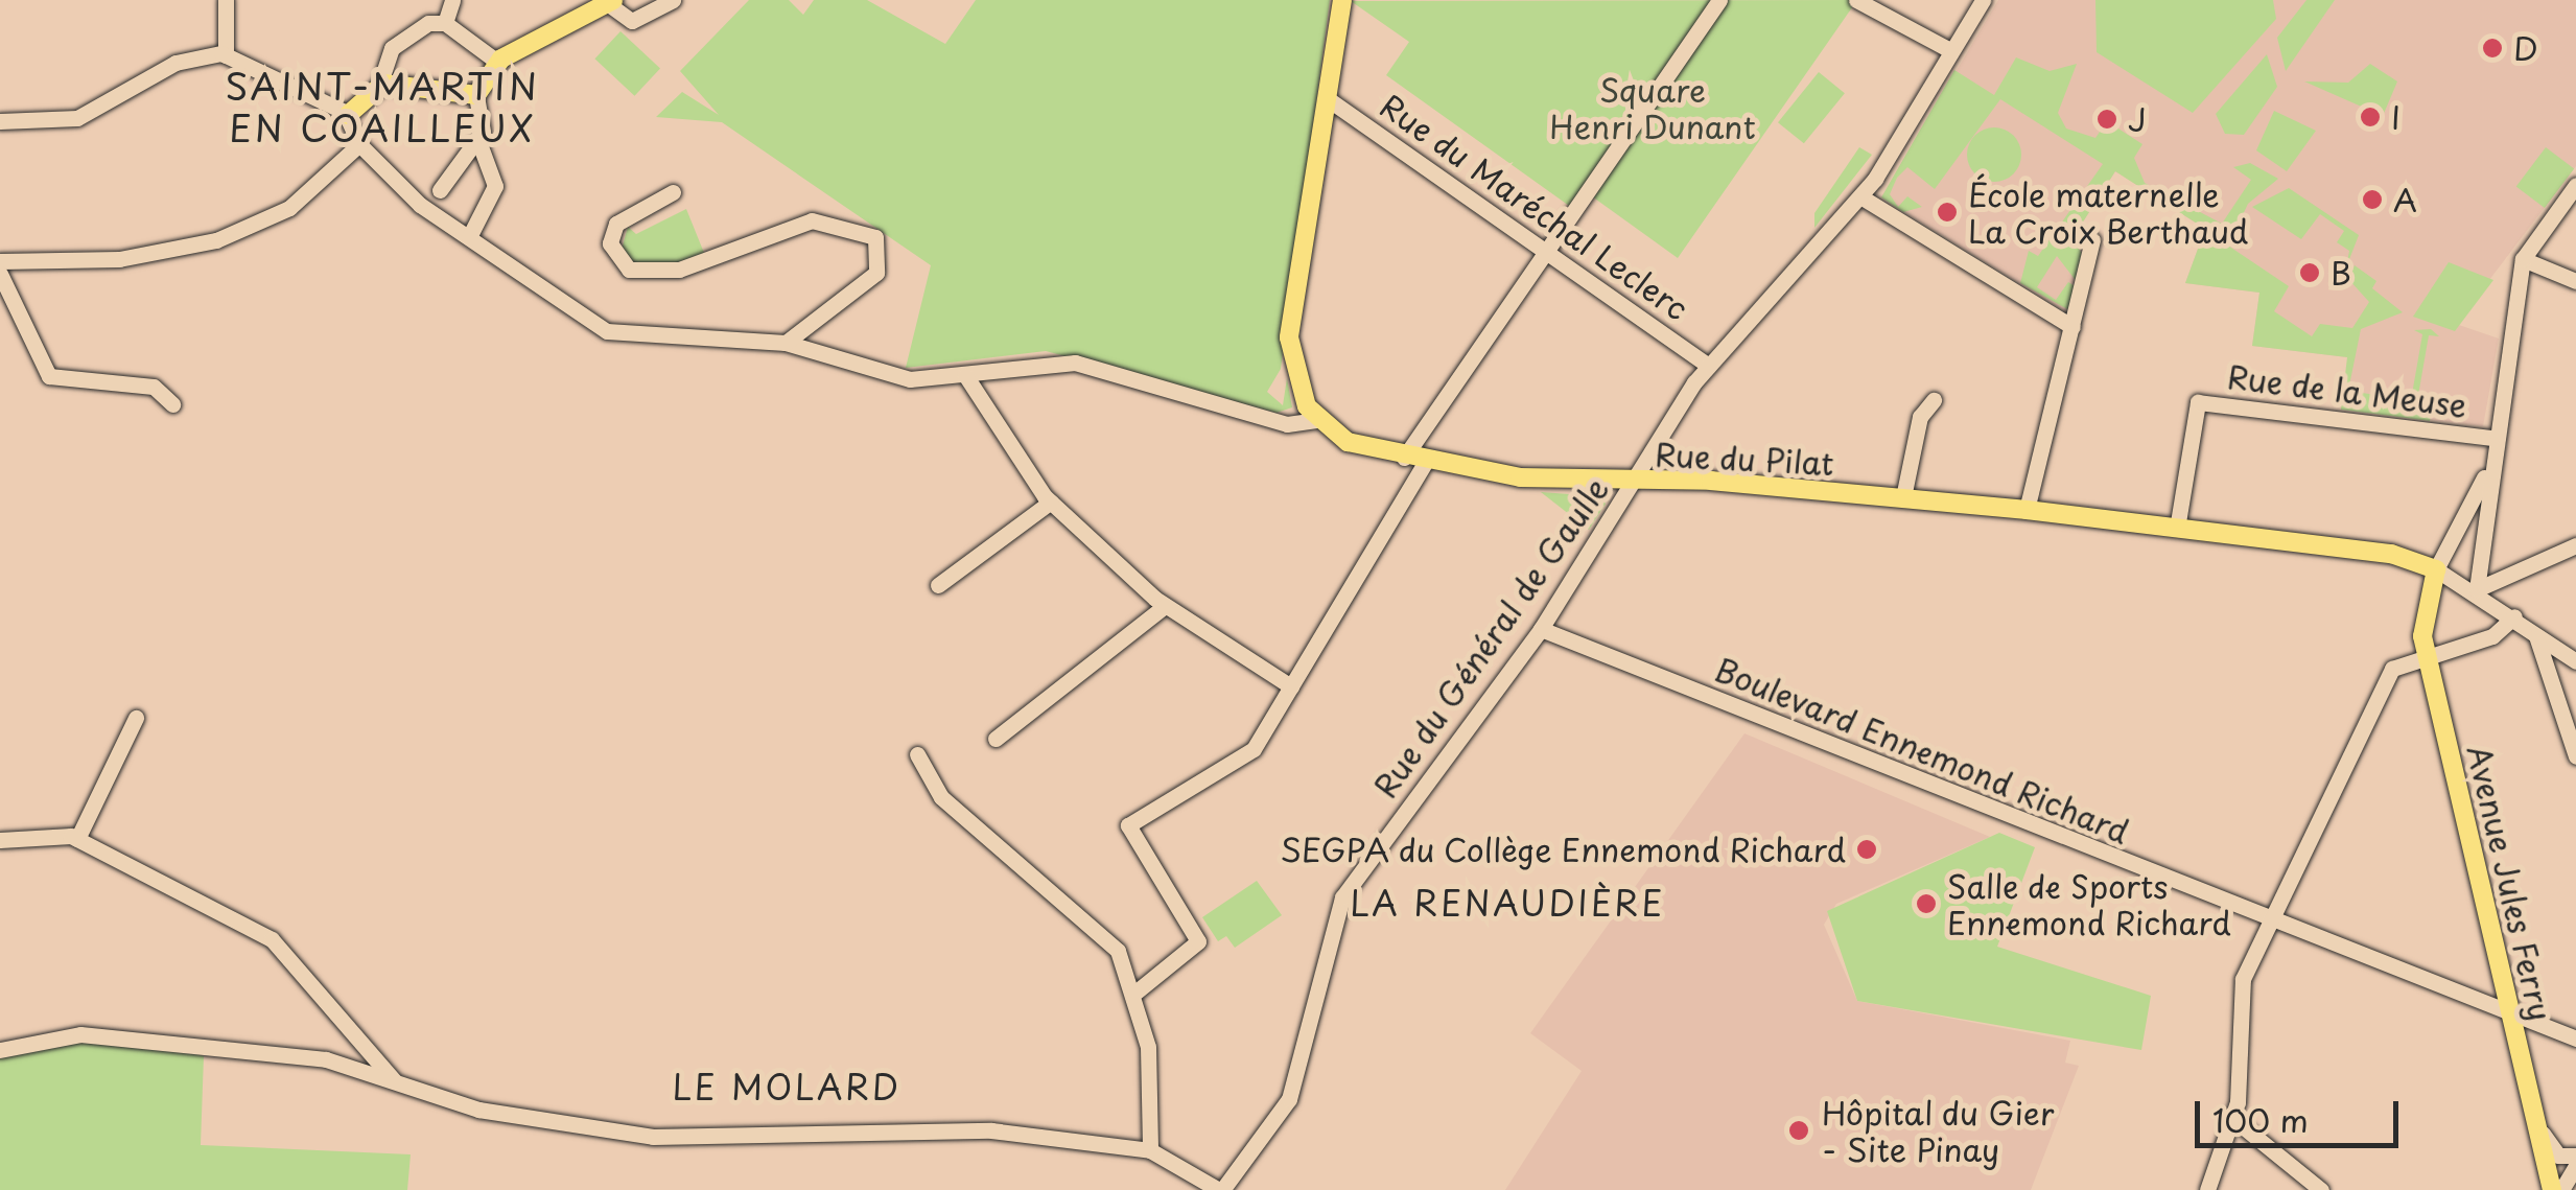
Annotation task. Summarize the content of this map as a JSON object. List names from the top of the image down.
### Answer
{
  "streets": {
    "main road": ["Rue du Pilat", "Avenue Jules Ferry"],
    "street": [
      "Rue du Maréchal Leclerc",
      "Rue de la Meuse",
      "Rue du Général de Gaulle",
      "Boulevard Ennemond Richard"
    ]
  },
  "crossings": [
    ["Rue du Maréchal Leclerc", "Rue du Général de Gaulle"],
    ["Rue de la Meuse", "Rue du Pilat"],
    ["Rue du Pilat", "Rue du Général de Gaulle"],
    ["Rue du Pilat", "Avenue Jules Ferry"],
    ["Rue du Général de Gaulle", "Boulevard Ennemond Richard"],
    ["Boulevard Ennemond Richard", "Avenue Jules Ferry"]
  ],
  "districts": ["SAINT-MARTIN EN COAILLEUX", "LA RENAUDIÈRE", "LE MOLARD"],
  "parks": ["Square Henri Dunant"],
  "places": [
    "D",
    "I",
    "J",
    "A",
    "École maternelle La Croix Berthaud",
    "B",
    "SEGPA du Collège Ennemond Richard",
    "Salle de Sports Ennemond Richard",
    "Hôpital du Gier - Site Pinay"
  ],
  "scale_bar": "100 m"
}
